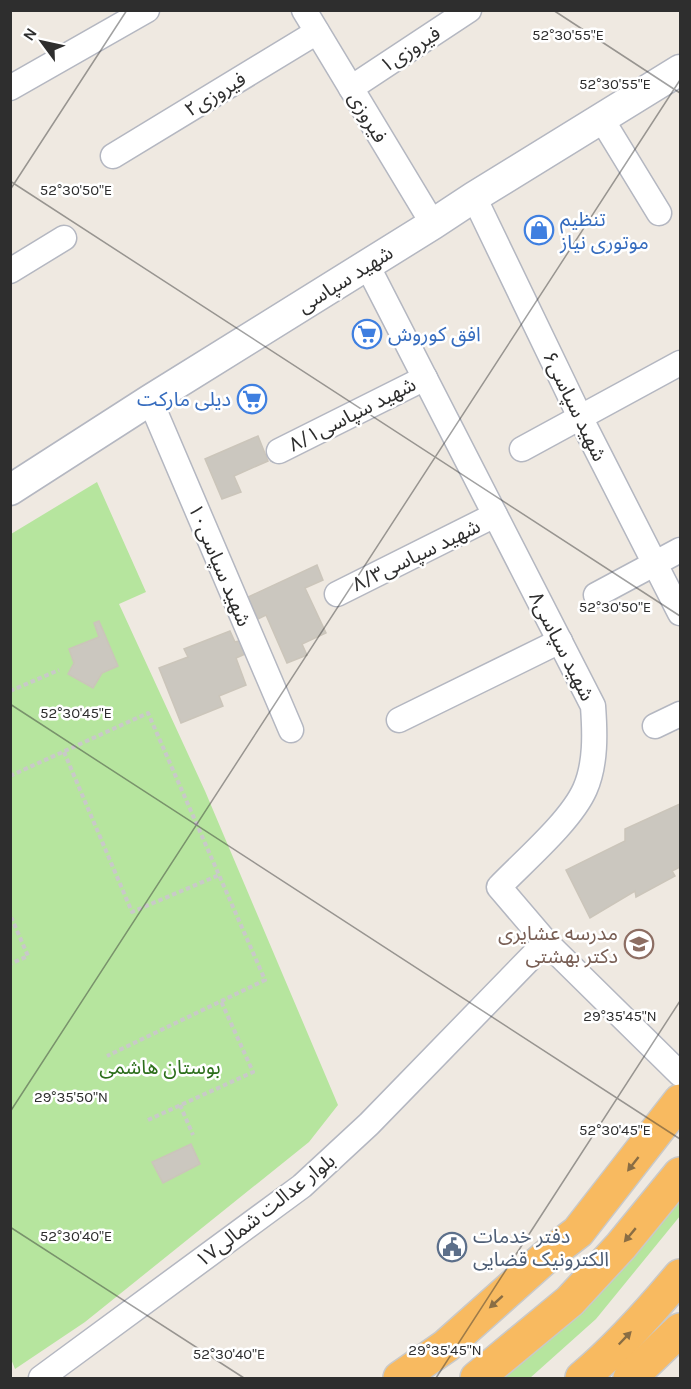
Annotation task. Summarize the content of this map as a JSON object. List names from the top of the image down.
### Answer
{
  "streets": {
    "street": [
      "فیروزی۱",
      "فیروزی۲",
      "فیروزی",
      "شهید سپاسی",
      "شهید سپاسی۶",
      "شهید سپاسی۸/۱",
      "شهید سپاسی۸/۳",
      "شهید سپاسی۱۰",
      "شهید سپاسی۸",
      "بلوار عدالت شمالی۱۷"
    ]
  },
  "crossings": [
    ["فیروزی۱", "فیروزی"],
    ["فیروزی۲", "فیروزی"],
    ["فیروزی", "شهید سپاسی"],
    ["شهید سپاسی", "شهید سپاسی۶"],
    ["شهید سپاسی", "شهید سپاسی۱۰"],
    ["شهید سپاسی", "شهید سپاسی۸"],
    ["شهید سپاسی۸/۱", "شهید سپاسی۸"],
    ["شهید سپاسی۸/۳", "شهید سپاسی۸"],
    ["شهید سپاسی۸", "بلوار عدالت شمالی۱۷"]
  ],
  "parks": ["بوستان هاشمی"],
  "places": {
    "shop": ["تنظیم موتوری نیاز"],
    "supermarket": ["افق کوروش", "دیلی مارکت"],
    "school or university": ["مدرسه عشایری دکتر بهشتی"],
    "public building": ["دفتر خدمات الکترونیک قضایی"]
  },
  "north": "top left",
  "coordinates": [
    "52°30'55\"E",
    "52°30'50\"E",
    "52°30'45\"E",
    "29°35'45\"N",
    "29°35'50\"N",
    "52°30'40\"E"
  ]
}
